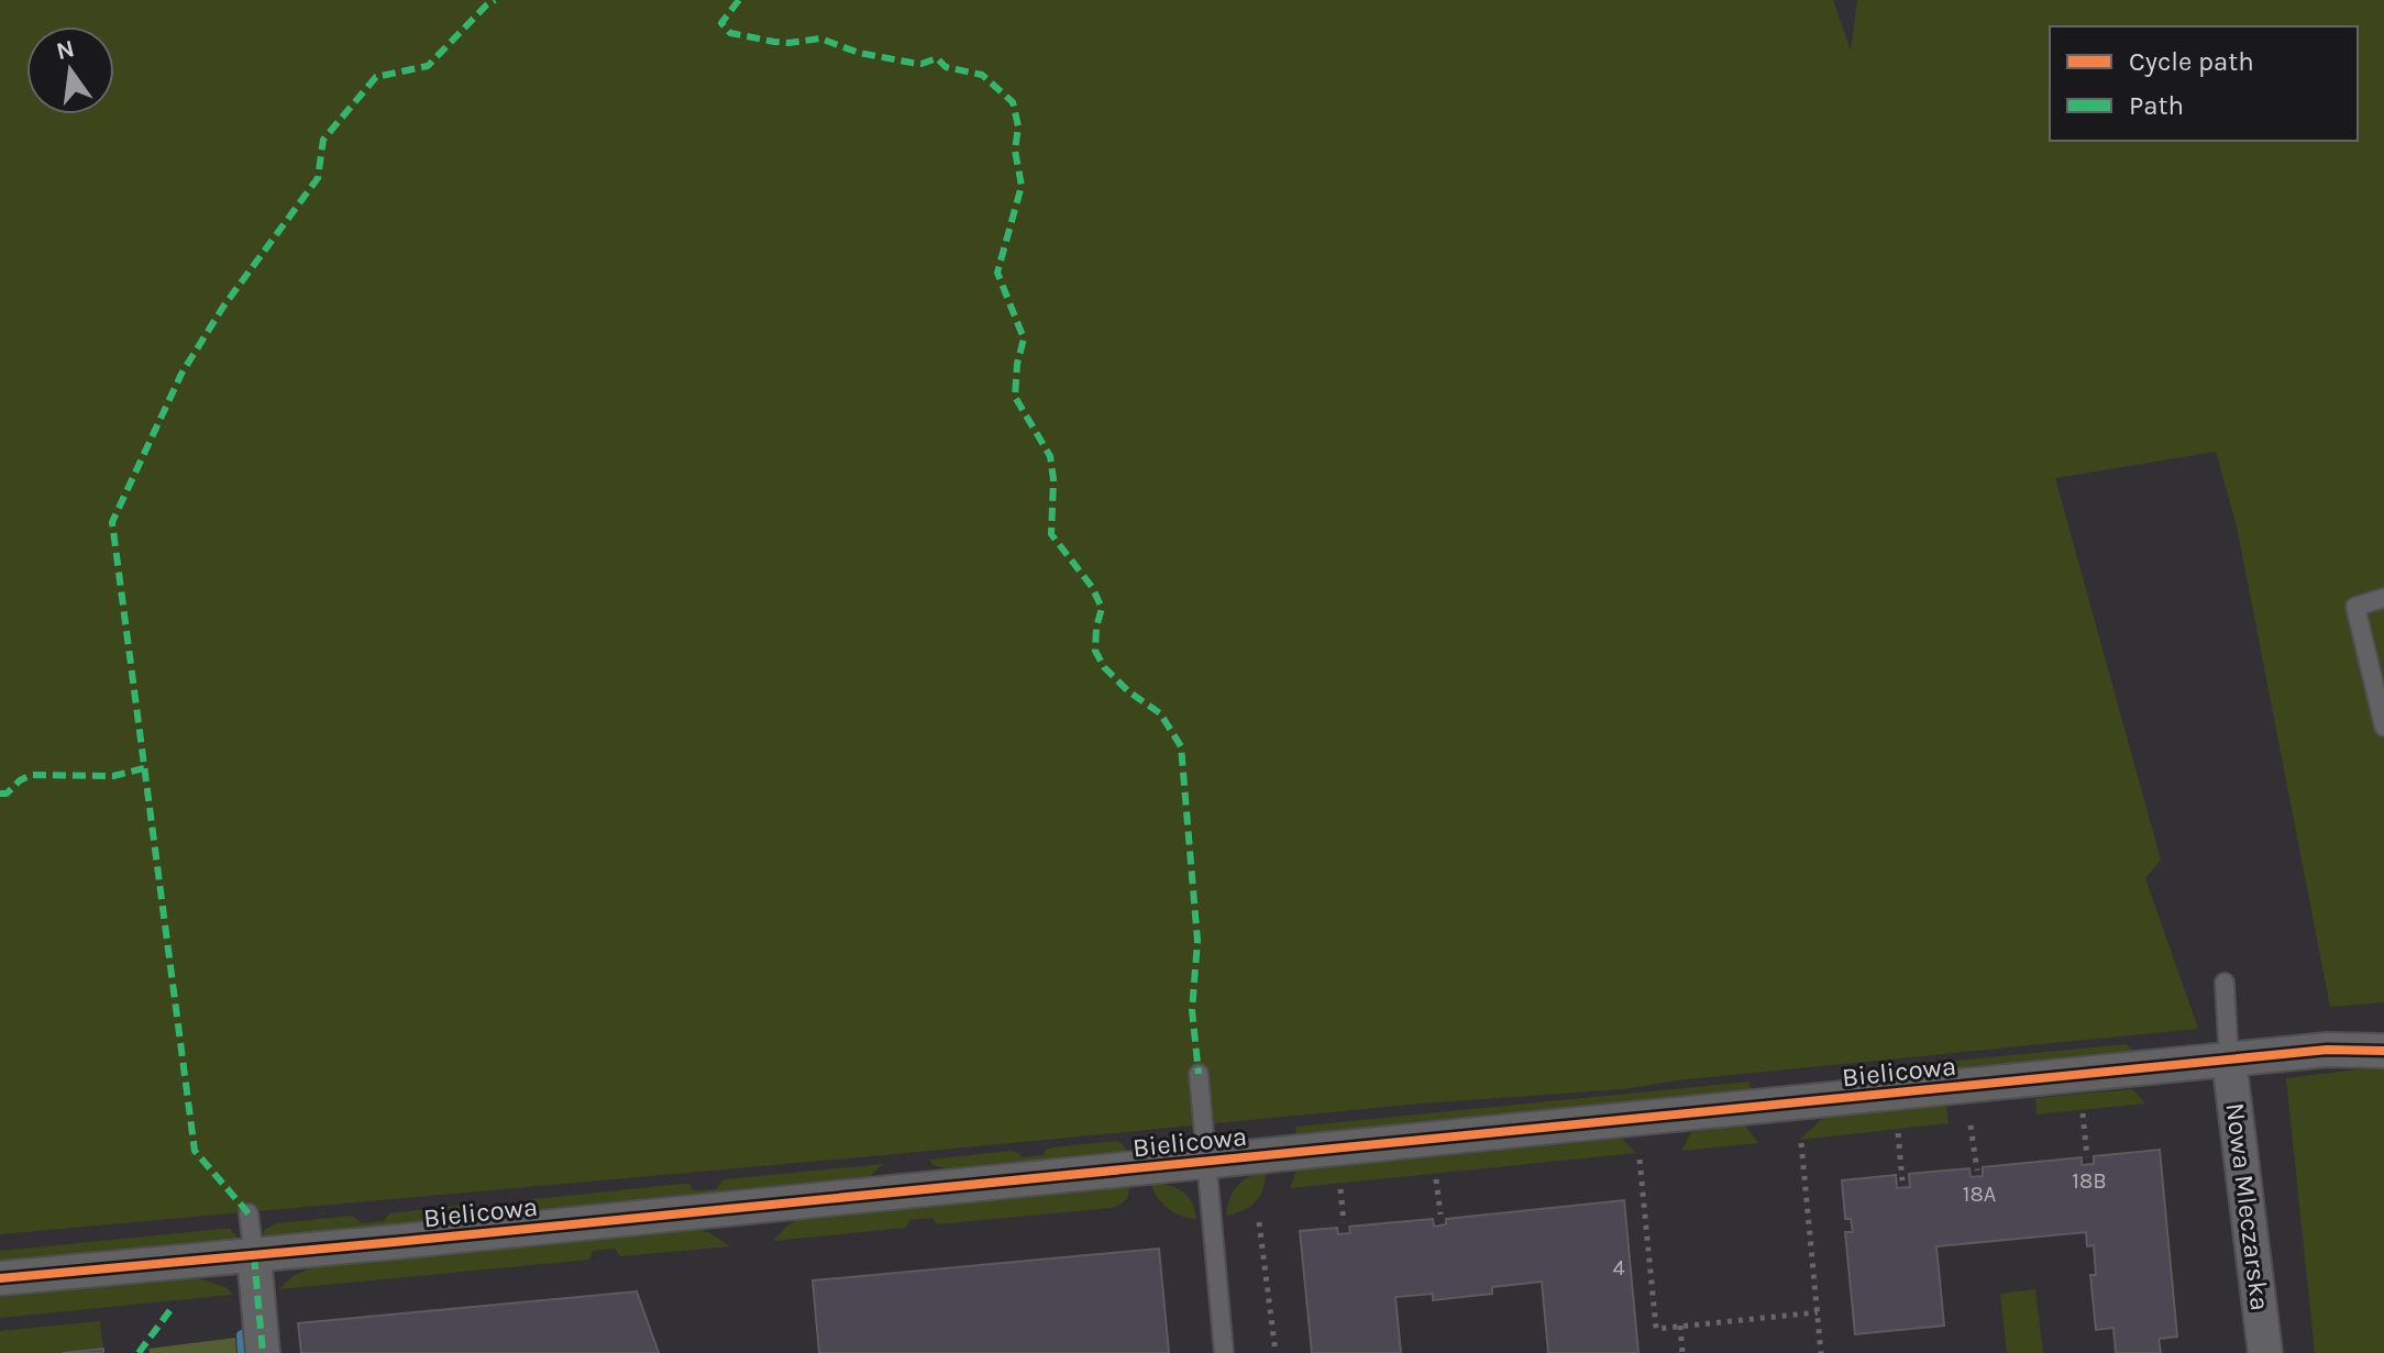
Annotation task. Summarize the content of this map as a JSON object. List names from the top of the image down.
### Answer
{
  "streets": {
    "street": ["Bielicowa", "Nowa Mleczarska"]
  },
  "crossings": [
    ["Bielicowa", "Nowa Mleczarska"]
  ],
  "house_numbers": ["18B", "18A", "4"],
  "legend": ["Cycle path", "Path"],
  "north": "top"
}
